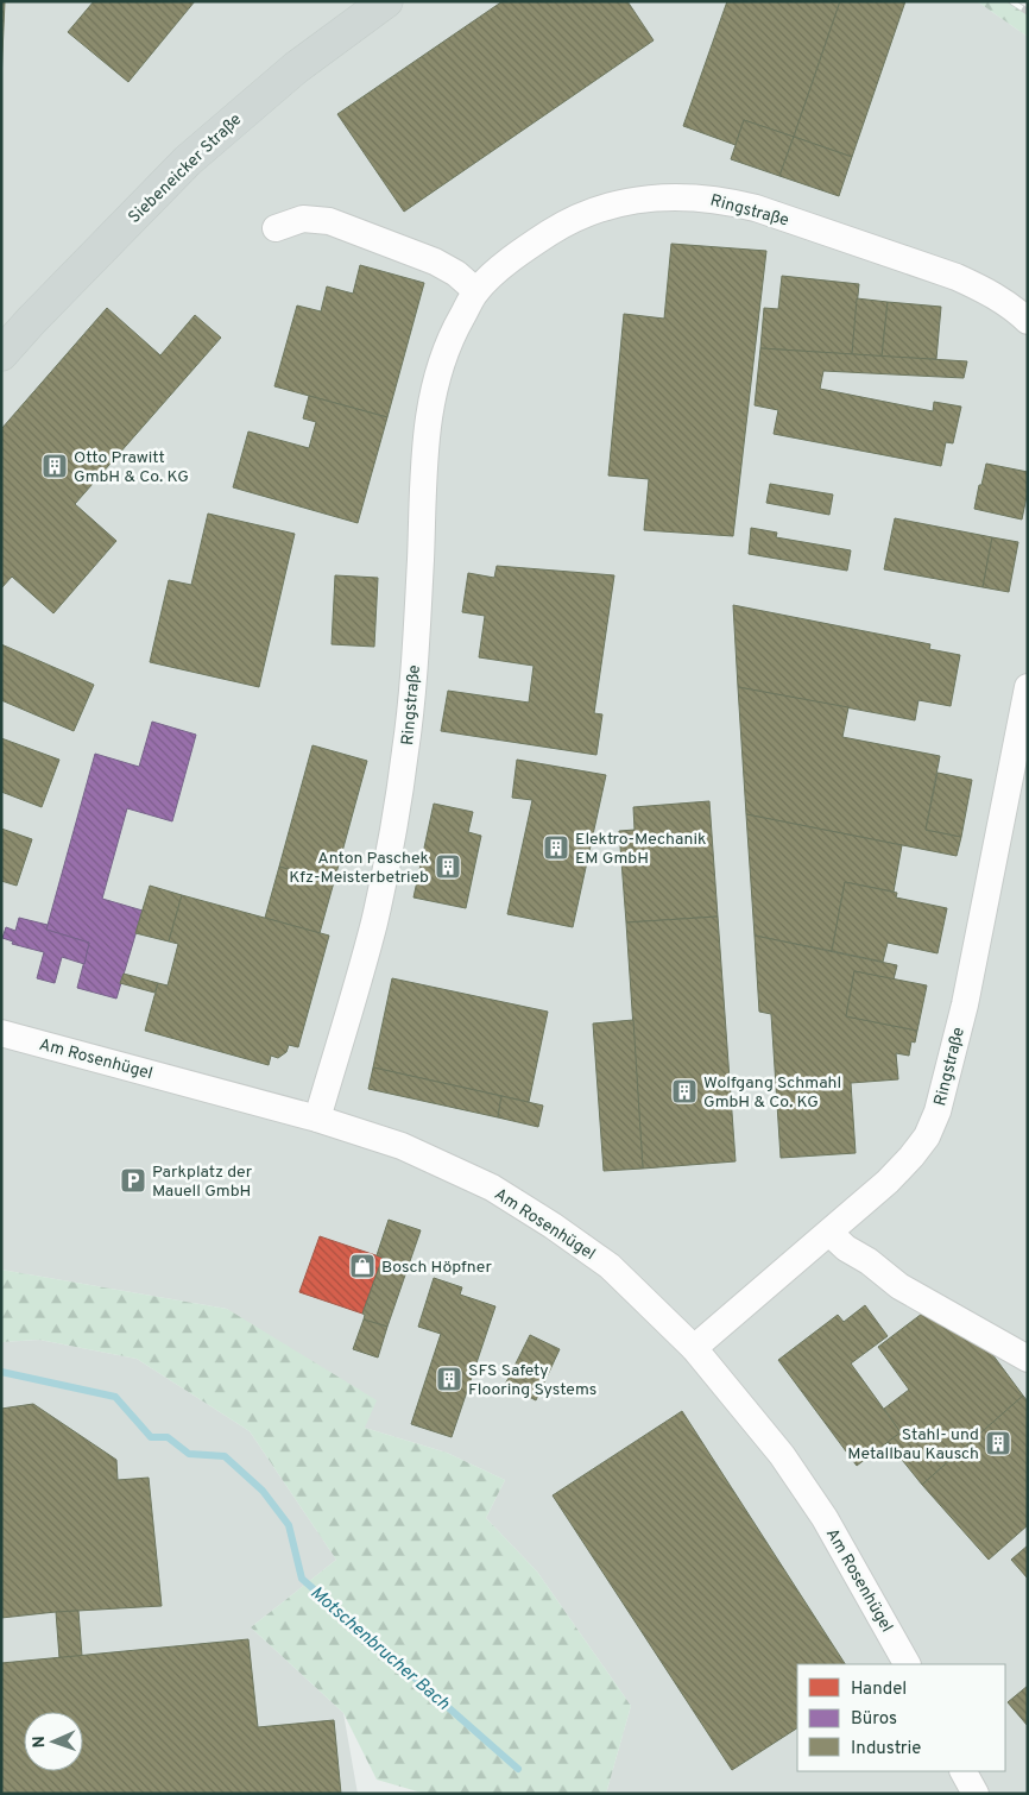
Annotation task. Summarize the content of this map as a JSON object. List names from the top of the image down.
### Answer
{
  "streets": {
    "main road": ["Siebeneicker Straße"],
    "street": ["Ringstraße", "Am Rosenhügel"]
  },
  "crossings": [
    ["Ringstraße", "Am Rosenhügel"]
  ],
  "water": ["Motschenbrucher Bach"],
  "places": {
    "building": [
      "Otto Prawitt GmbH & Co. KG",
      "Elektro-Mechanik EM GmbH",
      "Anton Paschek Kfz-Meisterbetrieb",
      "Wolfgang Schmahl GmbH & Co. KG",
      "SFS Safety Flooring Systems",
      "Stahl- und Metallbau Kausch"
    ],
    "parking": ["Parkplatz der Mauell GmbH"],
    "shop": ["Bosch Höpfner"]
  },
  "legend": ["Handel", "Büros", "Industrie"],
  "north": "left"
}
